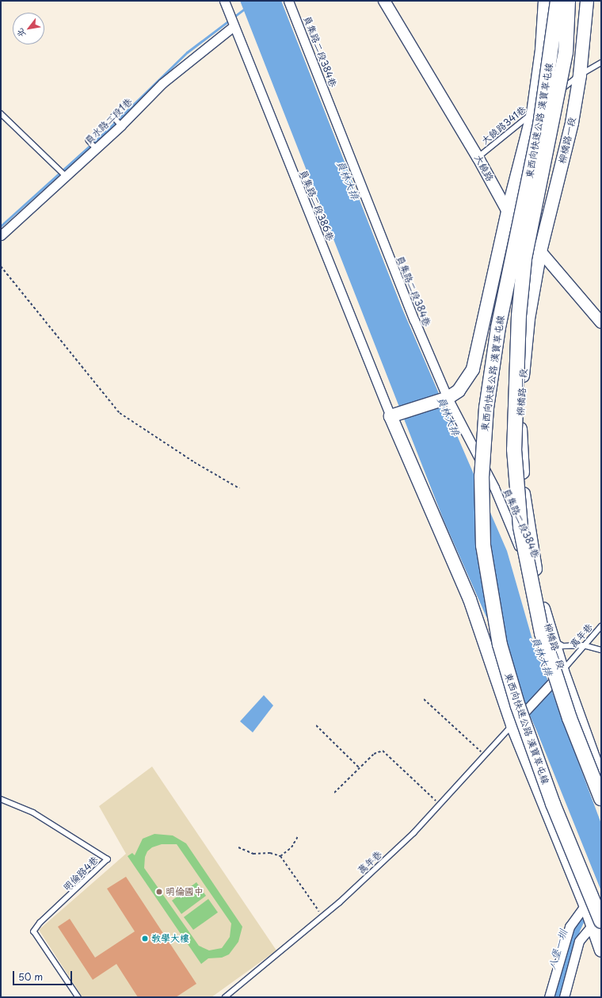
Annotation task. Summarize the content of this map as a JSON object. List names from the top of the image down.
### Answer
{
  "streets": {
    "highway": ["東西向快速公路 漢寶草屯線"],
    "main road": ["柳橋路一段"],
    "street": [
      "員集路二段384巷",
      "員水路二段1巷",
      "大饒路",
      "員集路二段386巷"
    ],
    "lane": ["大饒路341巷", "萬年巷", "明倫路4巷"]
  },
  "crossings": [
    ["員集路二段384巷", "柳橋路一段"],
    ["員水路二段1巷", "員集路二段386巷"],
    ["大饒路341巷", "柳橋路一段"],
    ["大饒路341巷", "大饒路"],
    ["柳橋路一段", "大饒路"],
    ["柳橋路一段", "萬年巷"]
  ],
  "water": ["員林大排", "八堡一圳"],
  "places": ["明倫國中", "教學大樓"],
  "scale_bar": "50 m",
  "north": "bottom left"
}
